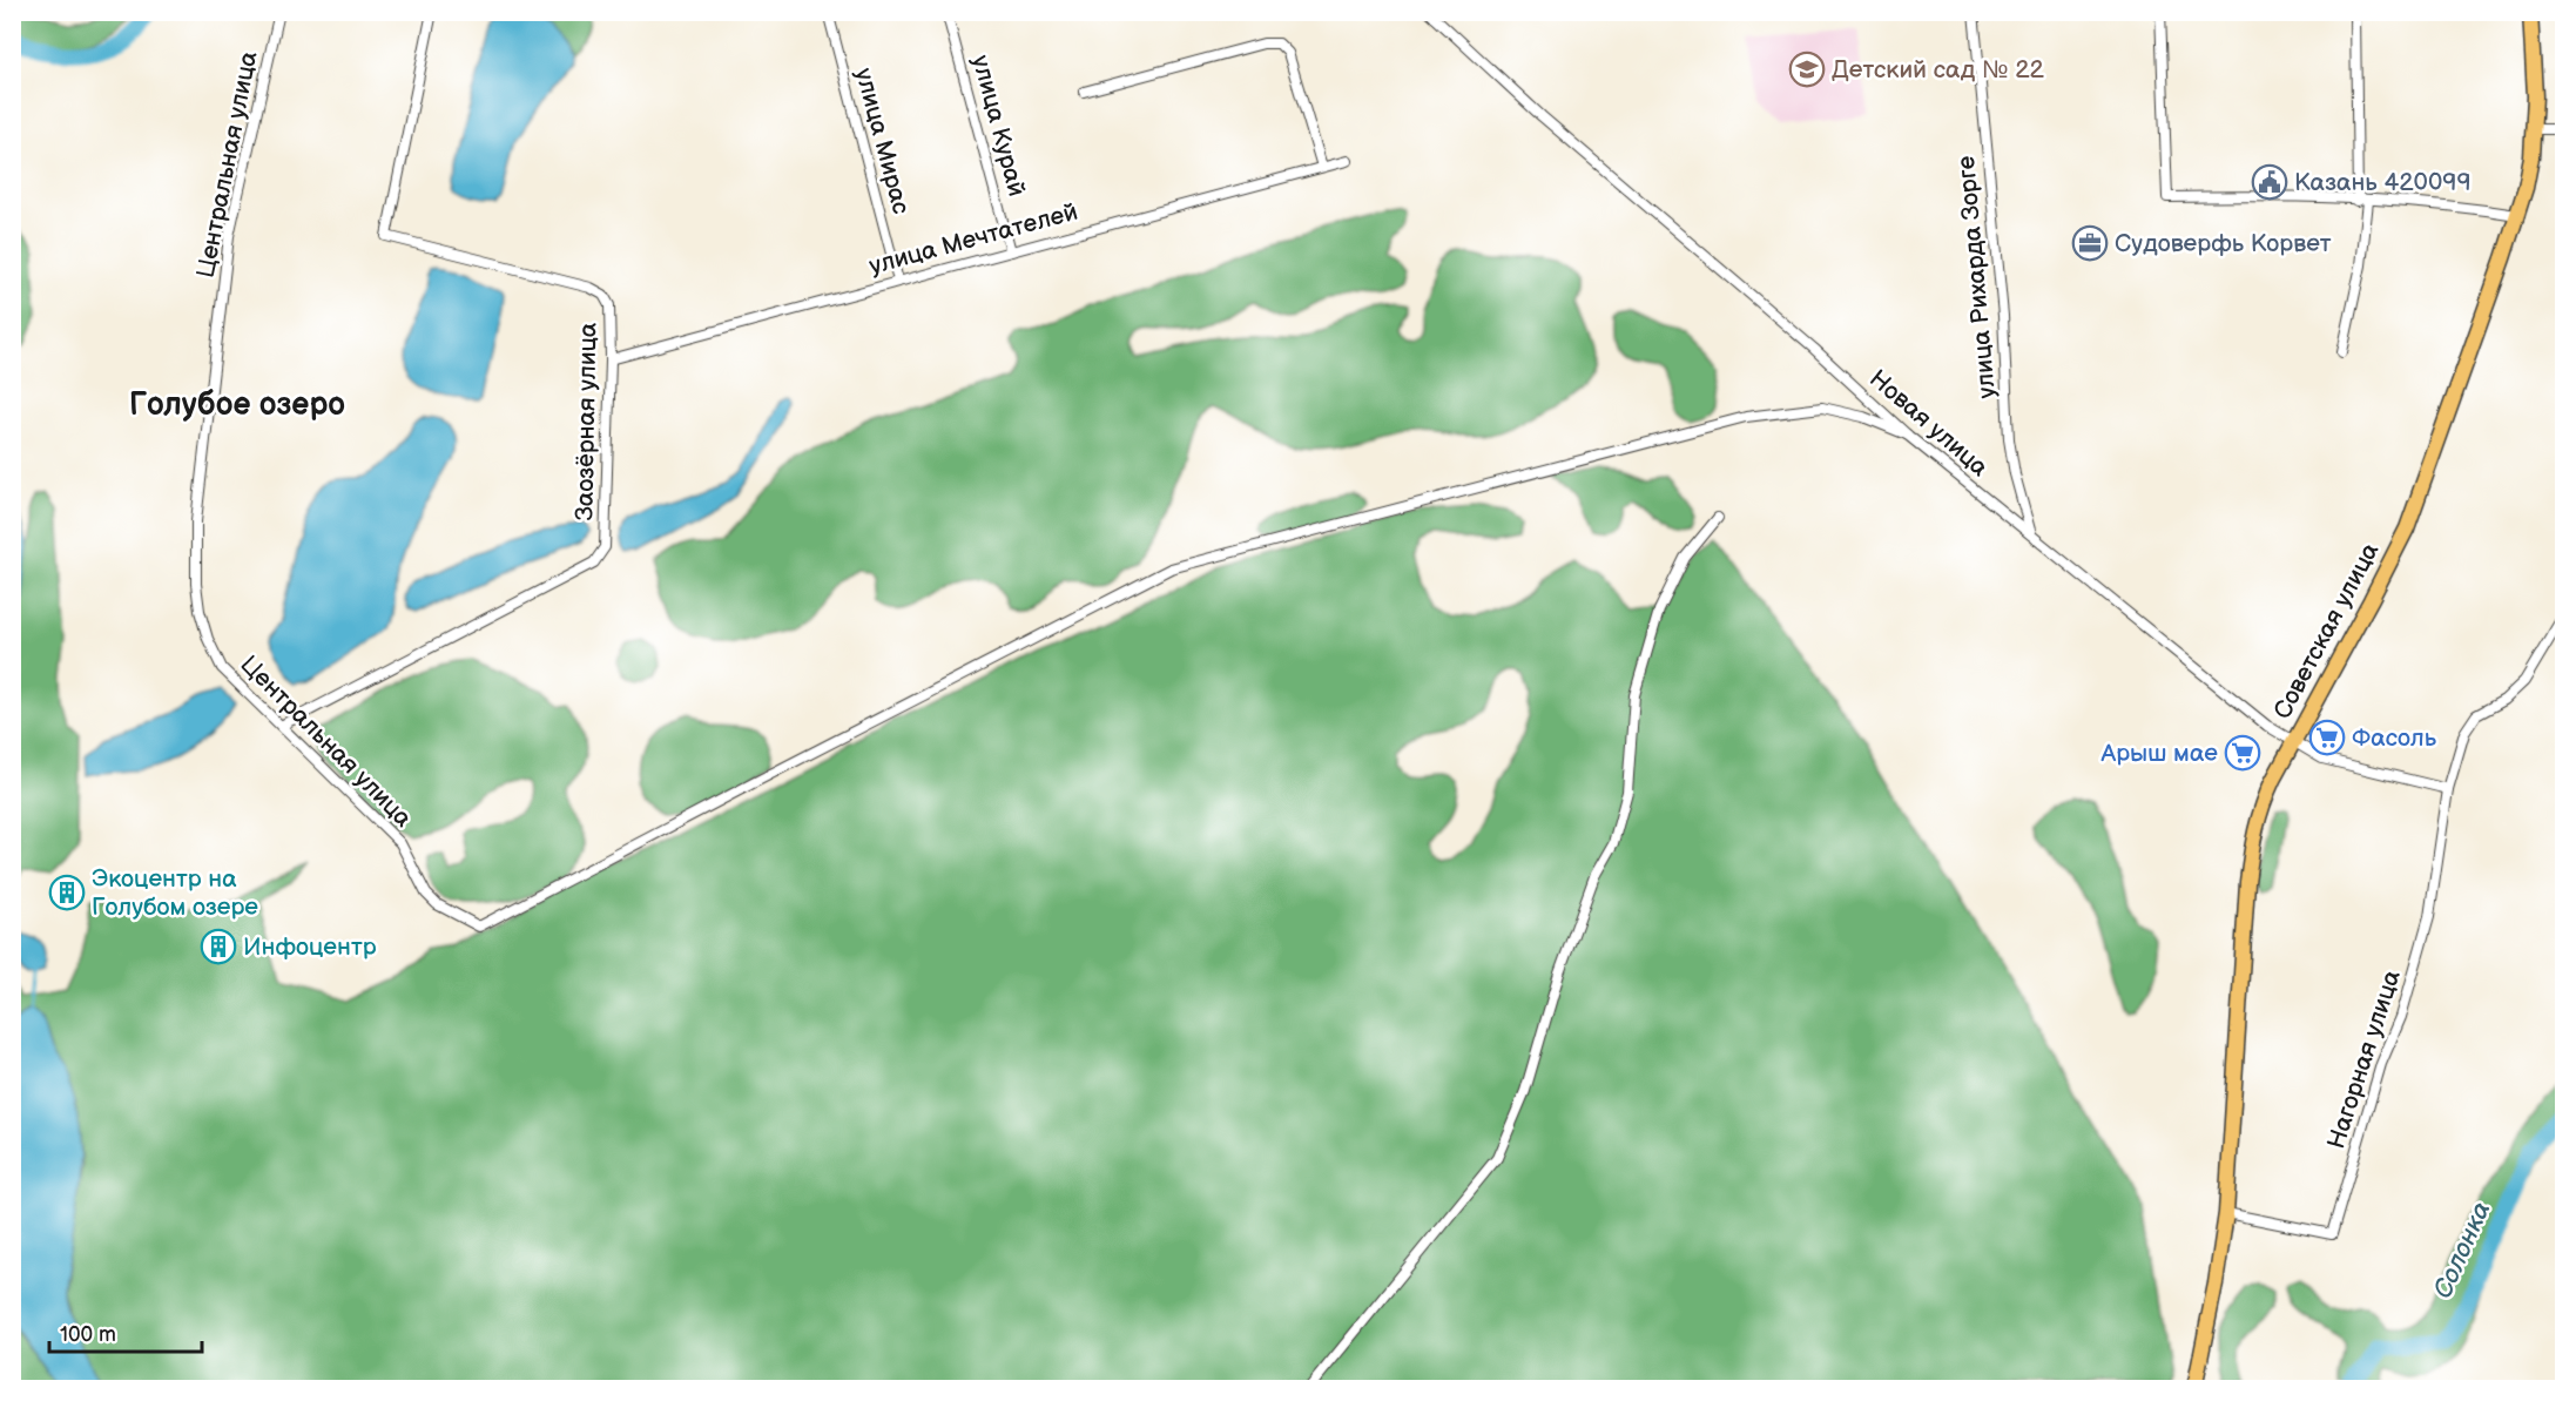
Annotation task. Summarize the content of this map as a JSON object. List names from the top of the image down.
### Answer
{
  "streets": {
    "main road": ["Советская улица"],
    "street": [
      "улица Курай",
      "улица Мирас",
      "Центральная улица",
      "улица Мечтателей",
      "улица Рихарда Зорге",
      "Заозёрная улица",
      "Новая улица",
      "Нагорная улица"
    ]
  },
  "crossings": [
    ["улица Курай", "улица Мечтателей"],
    ["улица Мирас", "улица Мечтателей"],
    ["Центральная улица", "Заозёрная улица"],
    ["Центральная улица", "Новая улица"],
    ["улица Мечтателей", "Заозёрная улица"],
    ["улица Рихарда Зорге", "Новая улица"],
    ["Новая улица", "Советская улица"],
    ["Новая улица", "Нагорная улица"],
    ["Советская улица", "Нагорная улица"]
  ],
  "districts": ["Голубое озеро"],
  "water": ["Солонка"],
  "places": {
    "school or university": ["Детский сад № 22"],
    "public building": ["Казань 420099"],
    "office": ["Судоверфь Корвет"],
    "supermarket": ["Фасоль", "Арыш мае"],
    "building": ["Экоцентр на Голубом озере", "Инфоцентр"]
  },
  "scale_bar": "100 m"
}
